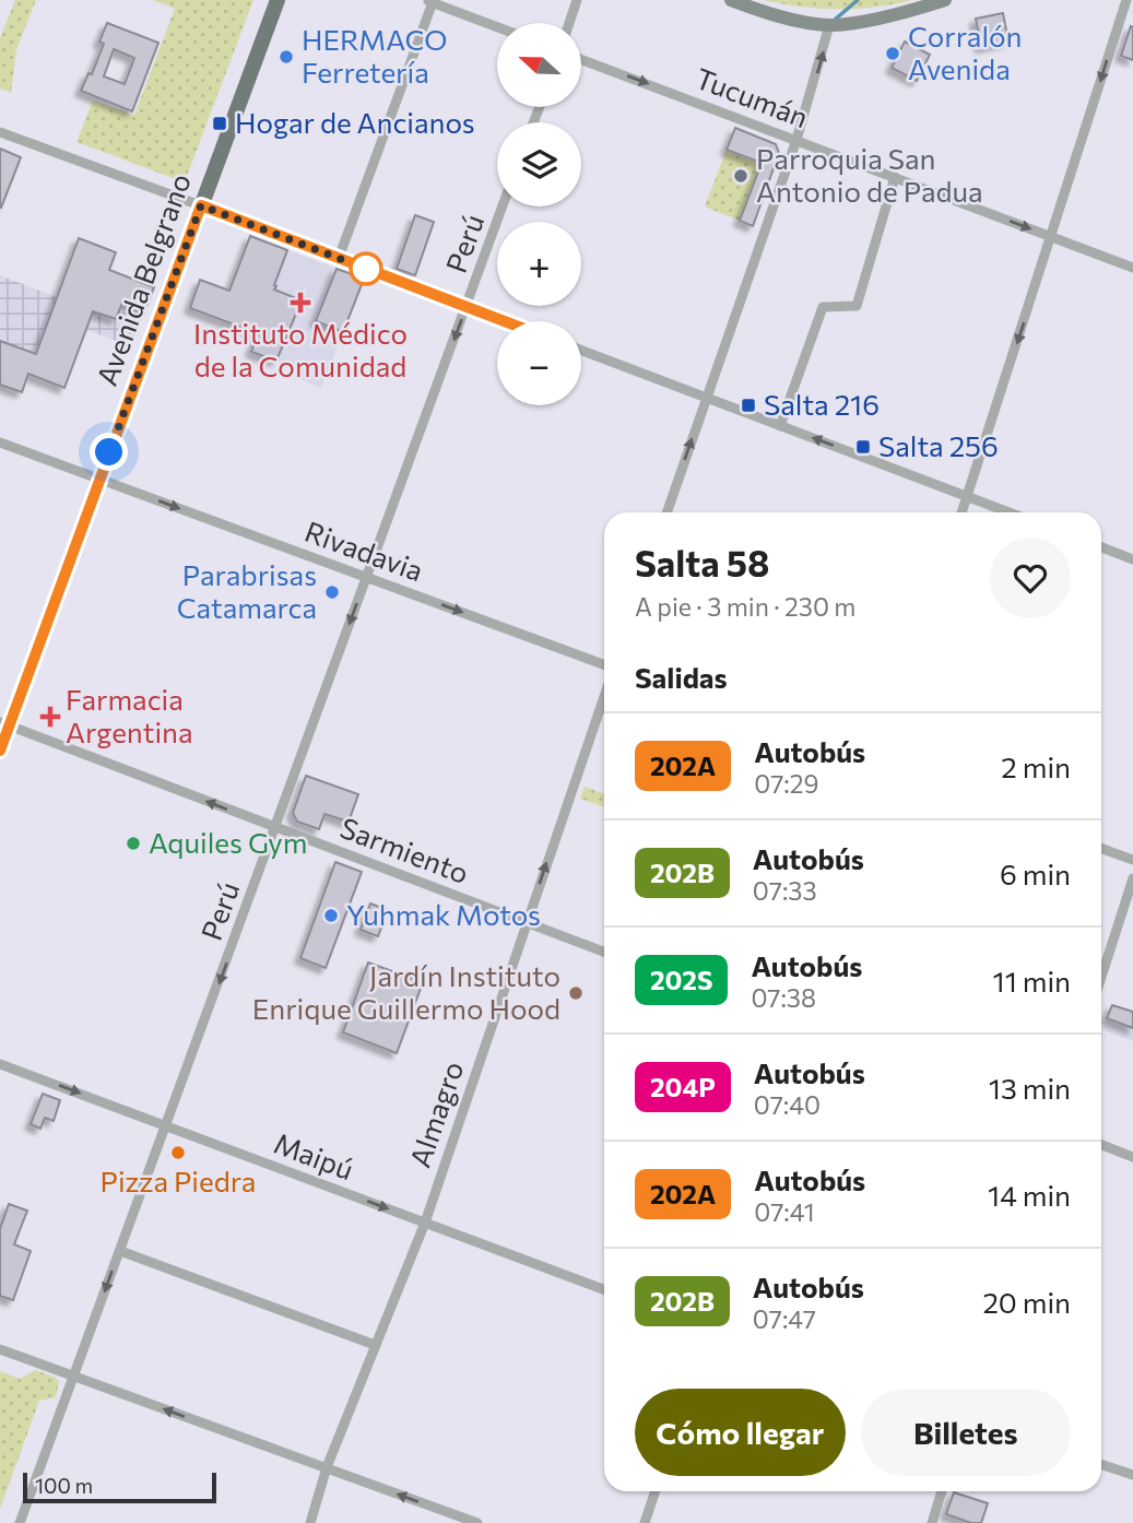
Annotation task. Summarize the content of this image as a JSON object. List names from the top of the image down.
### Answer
{
  "streets": {
    "main road": ["Avenida Belgrano"],
    "street": [
      "Tucumán",
      "Perú",
      "Rivadavia",
      "Sarmiento",
      "Almagro",
      "Maipú"
    ]
  },
  "crossings": [
    ["Perú", "Rivadavia"],
    ["Perú", "Sarmiento"],
    ["Perú", "Maipú"],
    ["Avenida Belgrano", "Rivadavia"],
    ["Avenida Belgrano", "Sarmiento"],
    ["Sarmiento", "Almagro"],
    ["Almagro", "Maipú"]
  ],
  "one_way": [
    "Tucumán",
    "Perú",
    "Rivadavia",
    "Sarmiento",
    "Maipú"
  ],
  "places": {
    "other": [
      "Corralón Avenida",
      "HERMACO Ferretería",
      "Parroquia San Antonio de Padua",
      "Parabrisas Catamarca",
      "Aquiles Gym",
      "Yuhmak Motos",
      "Jardín Instituto Enrique Guillermo Hood",
      "Pizza Piedra"
    ],
    "transit": ["Hogar de Ancianos", "Salta 216", "Salta 256"],
    "health": ["Instituto Médico de la Comunidad", "Farmacia Argentina"]
  },
  "lines": ["bus line 202A"],
  "scale_bar": "100 m",
  "north": "left",
  "page": {
    "map_buttons": ["+", "−"],
    "heading": [
      ["Salta 58", "A pie · 3 min · 230 m"],
      "Salidas"
    ],
    "list": [
      {
        "mark": "202A",
        "name": "Autobús",
        "note": "07:29",
        "value": "2 min"
      },
      {
        "mark": "202B",
        "name": "Autobús",
        "note": "07:33",
        "value": "6 min"
      },
      {
        "mark": "202S",
        "name": "Autobús",
        "note": "07:38",
        "value": "11 min"
      },
      {
        "mark": "204P",
        "name": "Autobús",
        "note": "07:40",
        "value": "13 min"
      },
      {
        "mark": "202A",
        "name": "Autobús",
        "note": "07:41",
        "value": "14 min"
      },
      {
        "mark": "202B",
        "name": "Autobús",
        "note": "07:47",
        "value": "20 min"
      }
    ],
    "buttons": ["Cómo llegar", "Billetes"],
    "scale": "100 m"
  }
}
